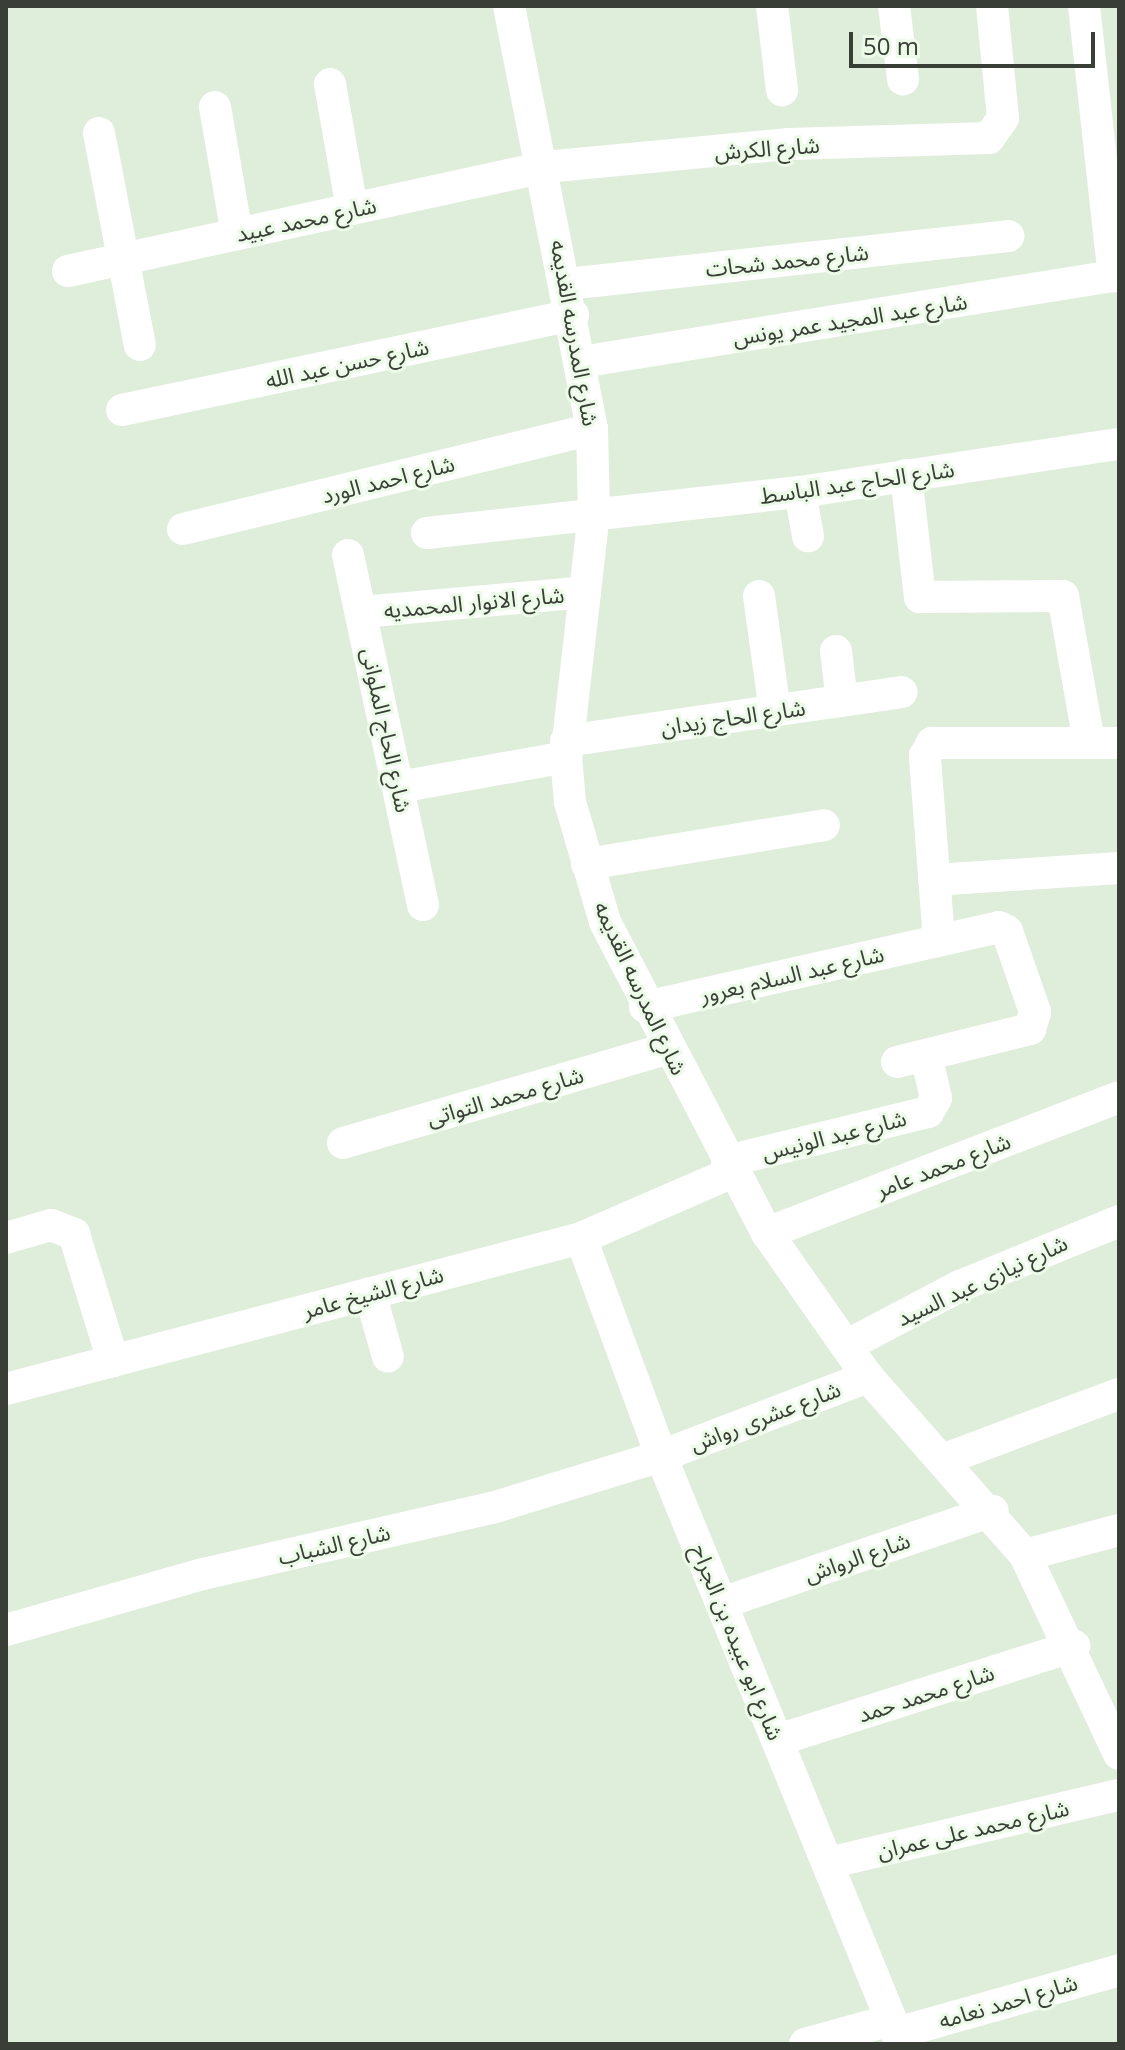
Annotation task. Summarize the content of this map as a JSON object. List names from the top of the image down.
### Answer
{
  "streets": {
    "street": [
      "شارع الكرش",
      "شارع محمد عبيد",
      "شارع محمد شحات",
      "شارع عبد المجيد عمر يونس",
      "شارع المدرسه القديمه",
      "شارع حسن عبد الله",
      "شارع احمد الورد",
      "شارع الحاج عبد الباسط",
      "شارع الانوار المحمديه",
      "شارع الحاج زيدان",
      "شارع الحاج الملوانى",
      "شارع عبد السلام بعرور",
      "شارع محمد التواتى",
      "شارع عبد الونيس",
      "شارع محمد عامر",
      "شارع نيازى عبد السيد",
      "شارع الشيخ عامر",
      "شارع عشرى رواش",
      "شارع الشباب",
      "شارع الرواش",
      "شارع ابو عبيده بن الجراح",
      "شارع محمد حمد",
      "شارع محمد على عمران",
      "شارع احمد نعامه"
    ]
  },
  "crossings": [
    ["شارع الكرش", "شارع محمد عبيد"],
    ["شارع الكرش", "شارع المدرسه القديمه"],
    ["شارع محمد عبيد", "شارع المدرسه القديمه"],
    ["شارع محمد شحات", "شارع المدرسه القديمه"],
    ["شارع عبد المجيد عمر يونس", "شارع المدرسه القديمه"],
    ["شارع المدرسه القديمه", "شارع حسن عبد الله"],
    ["شارع المدرسه القديمه", "شارع احمد الورد"],
    ["شارع المدرسه القديمه", "شارع الحاج عبد الباسط"],
    ["شارع المدرسه القديمه", "شارع الانوار المحمديه"],
    ["شارع المدرسه القديمه", "شارع الحاج زيدان"],
    ["شارع المدرسه القديمه", "شارع عبد السلام بعرور"],
    ["شارع المدرسه القديمه", "شارع محمد التواتى"],
    ["شارع المدرسه القديمه", "شارع عبد الونيس"],
    ["شارع المدرسه القديمه", "شارع محمد عامر"],
    ["شارع المدرسه القديمه", "شارع نيازى عبد السيد"],
    ["شارع المدرسه القديمه", "شارع الشيخ عامر"],
    ["شارع المدرسه القديمه", "شارع عشرى رواش"],
    ["شارع المدرسه القديمه", "شارع الرواش"],
    ["شارع المدرسه القديمه", "شارع محمد حمد"],
    ["شارع الانوار المحمديه", "شارع الحاج الملوانى"],
    ["شارع الحاج زيدان", "شارع الحاج الملوانى"],
    ["شارع عبد السلام بعرور", "شارع عبد الونيس"],
    ["شارع عبد الونيس", "شارع الشيخ عامر"],
    ["شارع الشيخ عامر", "شارع ابو عبيده بن الجراح"],
    ["شارع عشرى رواش", "شارع الشباب"],
    ["شارع عشرى رواش", "شارع ابو عبيده بن الجراح"],
    ["شارع الشباب", "شارع ابو عبيده بن الجراح"],
    ["شارع الرواش", "شارع ابو عبيده بن الجراح"],
    ["شارع ابو عبيده بن الجراح", "شارع محمد حمد"],
    ["شارع ابو عبيده بن الجراح", "شارع محمد على عمران"],
    ["شارع ابو عبيده بن الجراح", "شارع احمد نعامه"]
  ],
  "scale_bar": "50 m"
}
